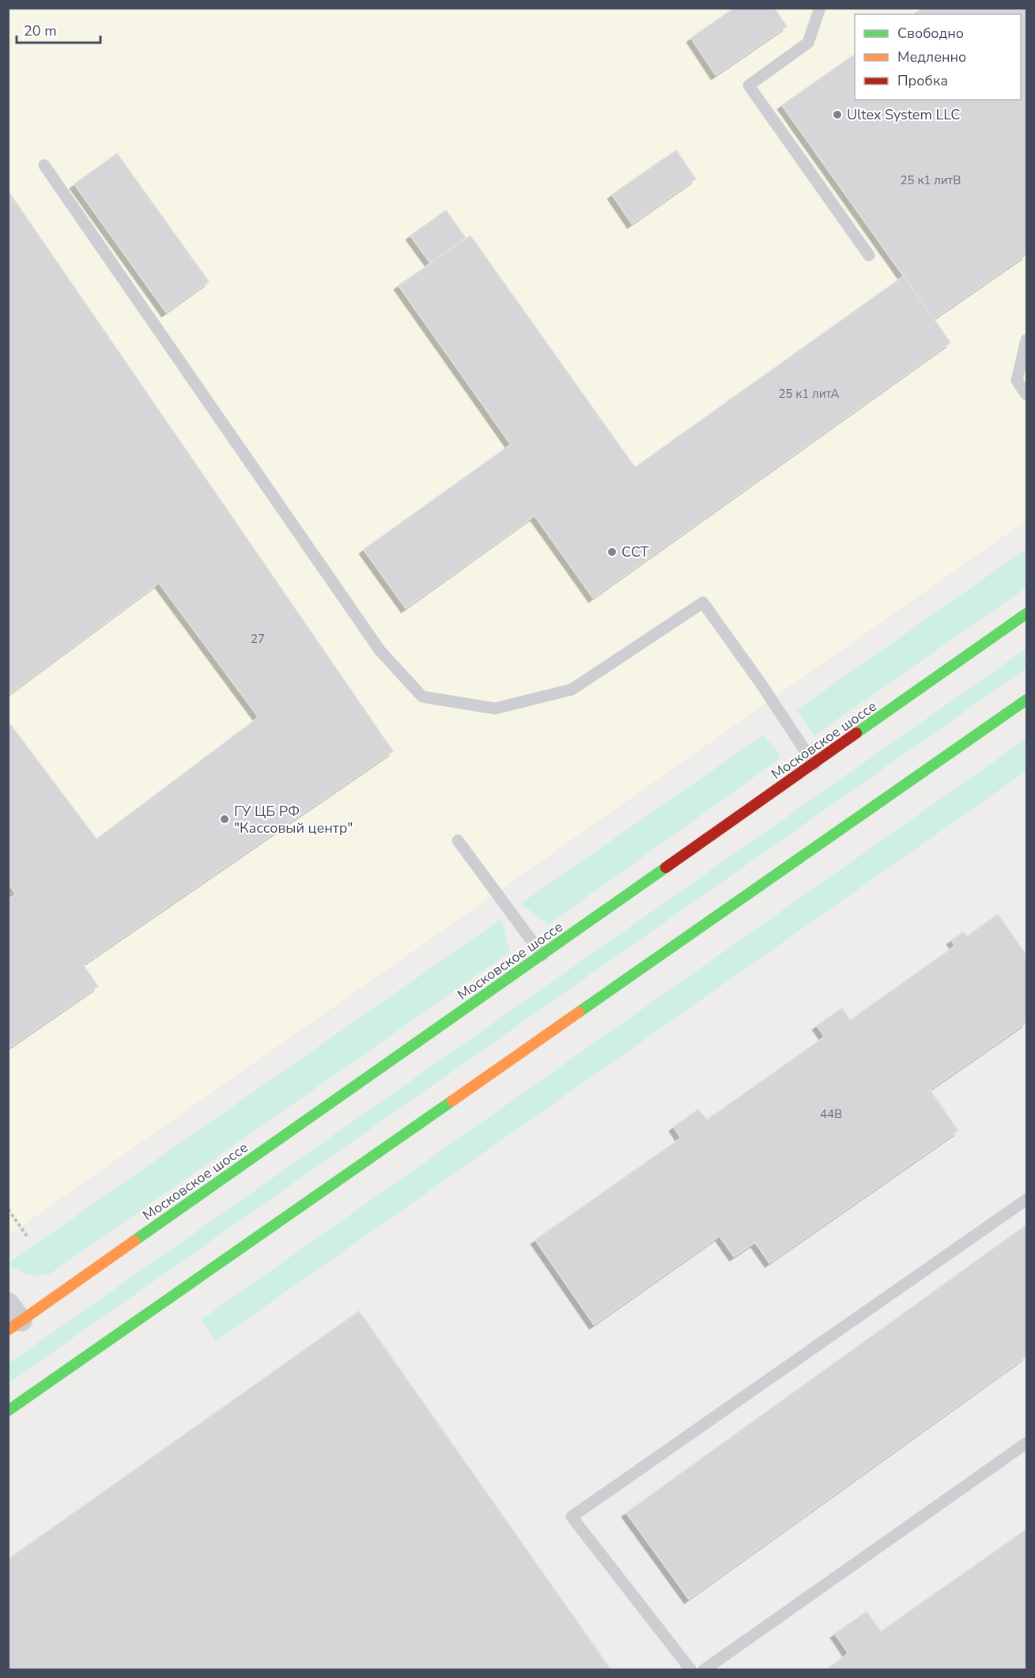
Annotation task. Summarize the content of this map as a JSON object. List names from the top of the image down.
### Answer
{
  "streets": {
    "main road": ["Московское шоссе"]
  },
  "places": ["Ultex System LLC", "ССТ", "ГУ ЦБ РФ \"Кассовый центр\""],
  "house_numbers": [
    "25 к1 литВ",
    "25 к1 литА",
    "27",
    "44В"
  ],
  "legend": ["Свободно", "Медленно", "Пробка"],
  "scale_bar": "20 m"
}
